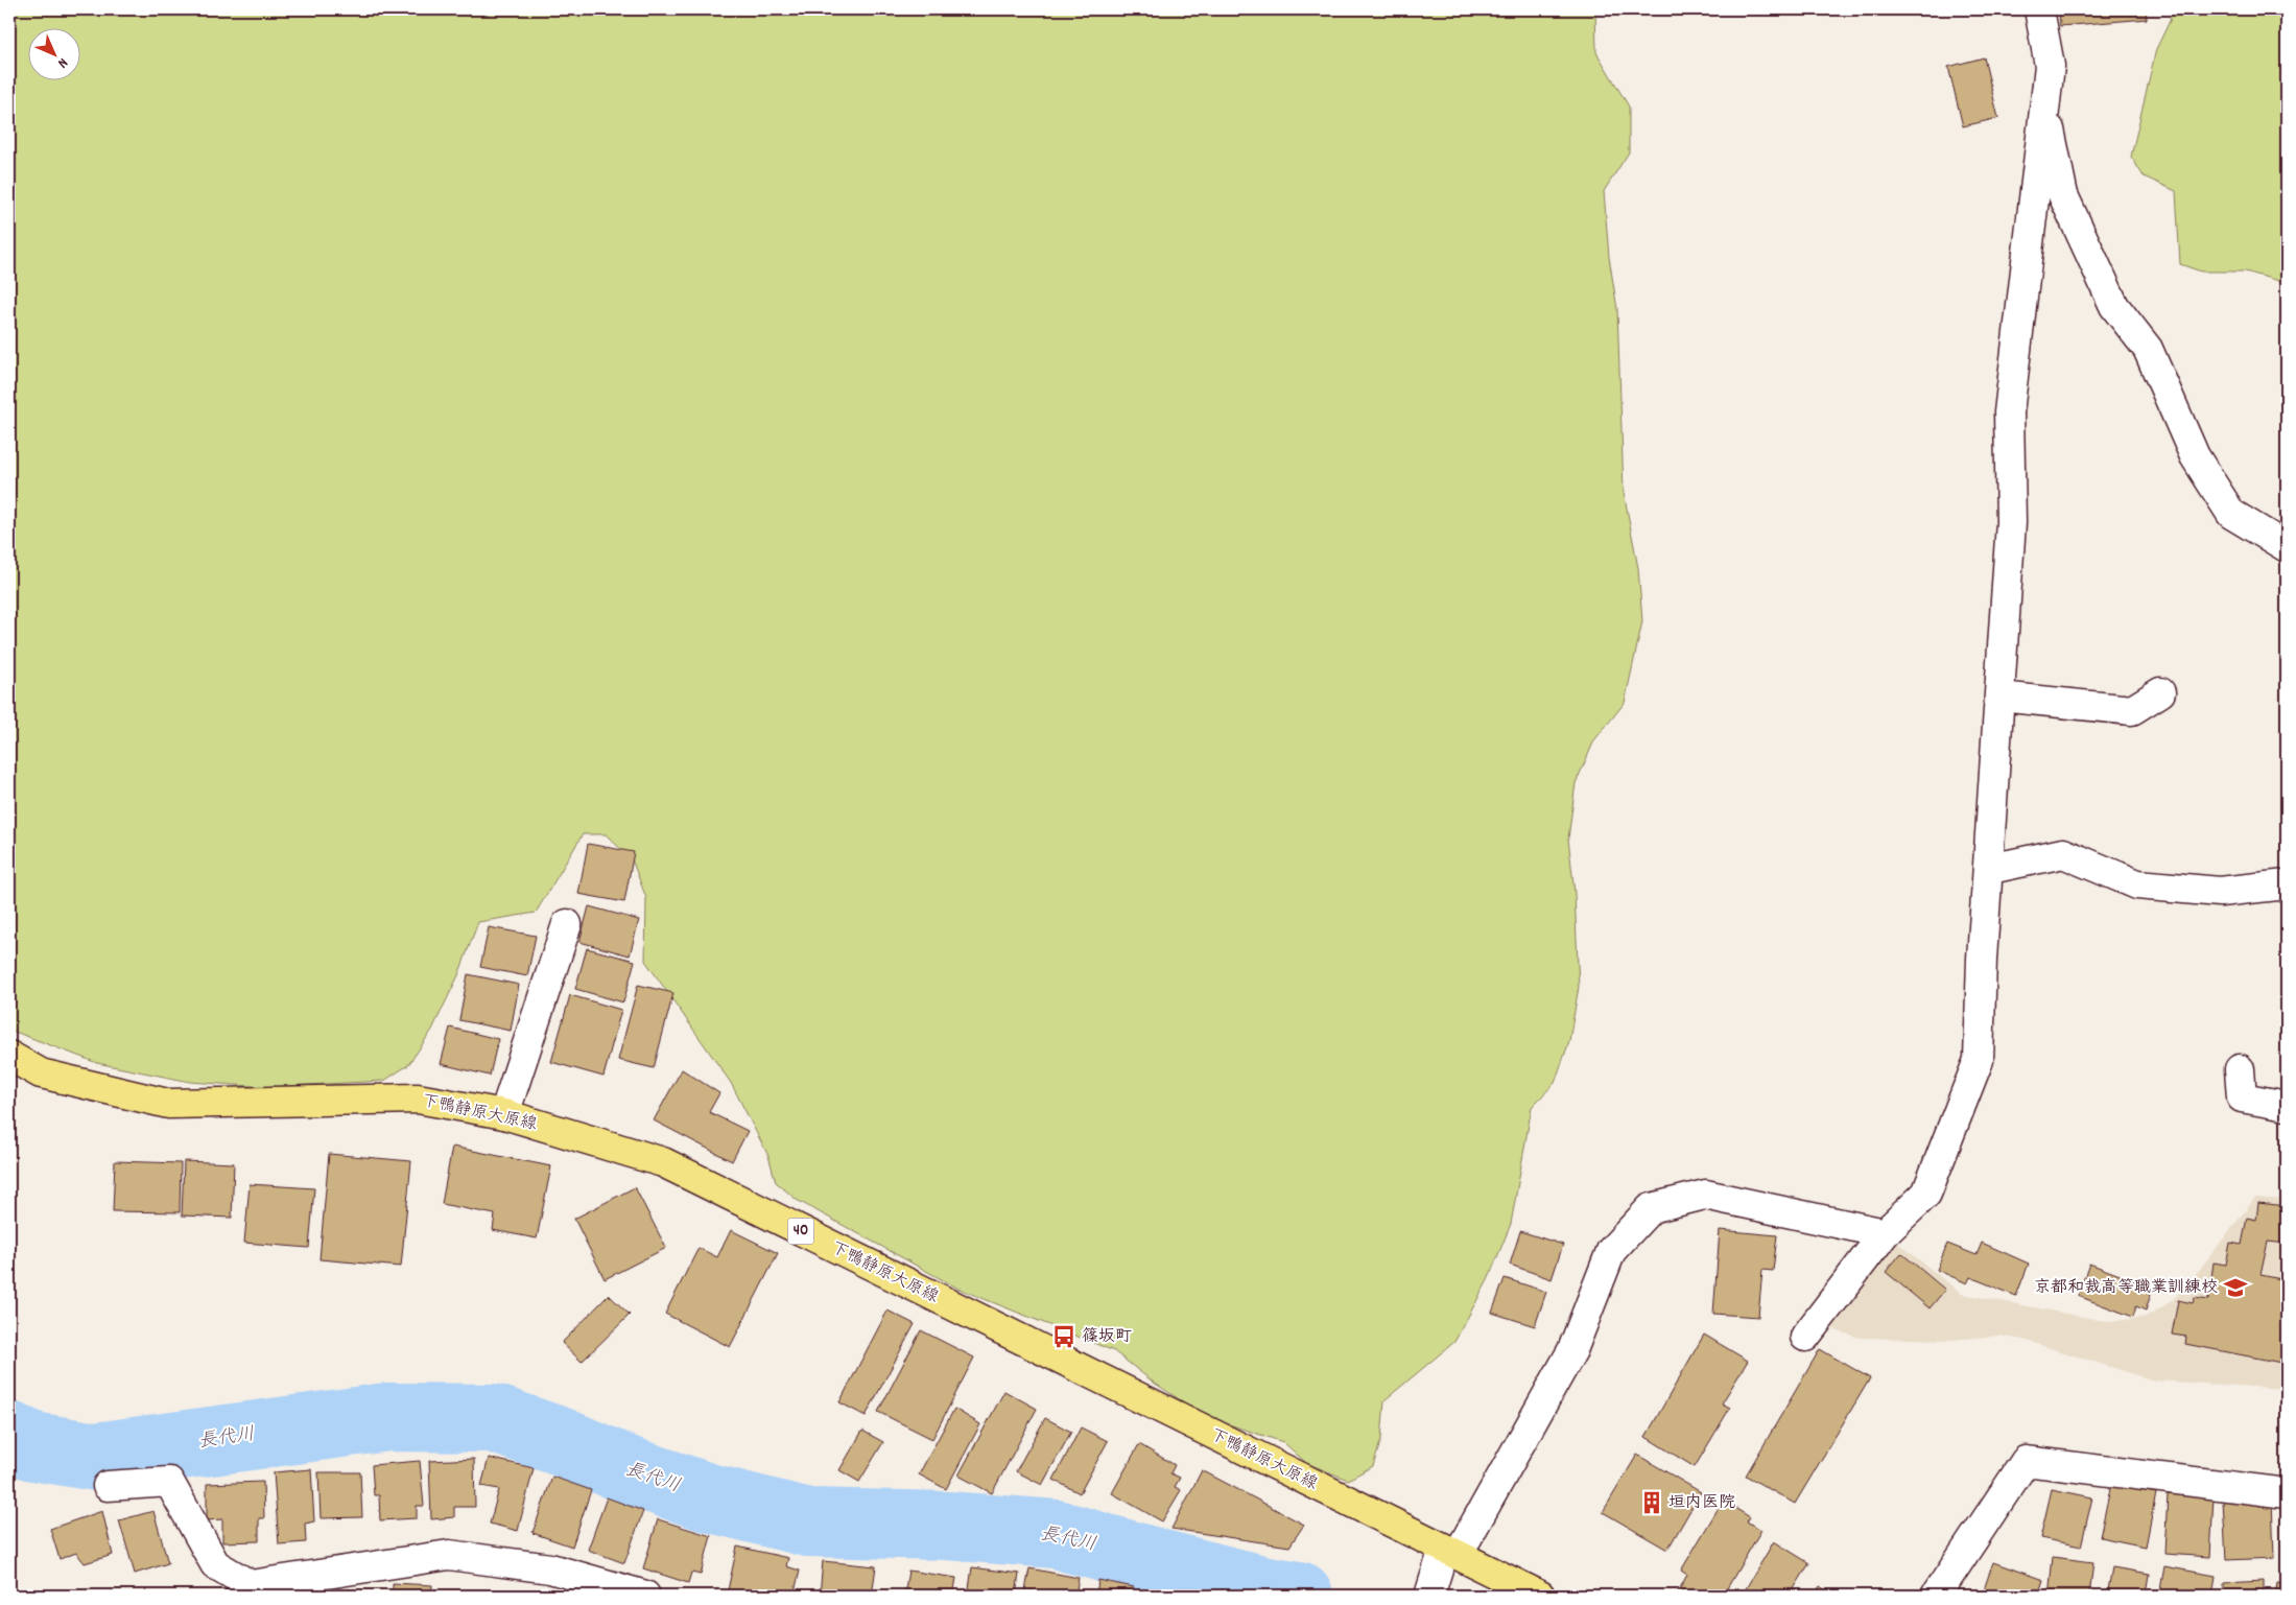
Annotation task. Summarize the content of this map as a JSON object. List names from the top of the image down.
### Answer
{
  "streets": {
    "main road": ["下鴨静原大原線", "40"]
  },
  "water": ["長代川"],
  "places": {
    "school or university": ["京都和裁高等職業訓練校"],
    "bus stop": ["篠坂町"],
    "building": ["垣内医院"]
  },
  "north": "bottom right"
}
